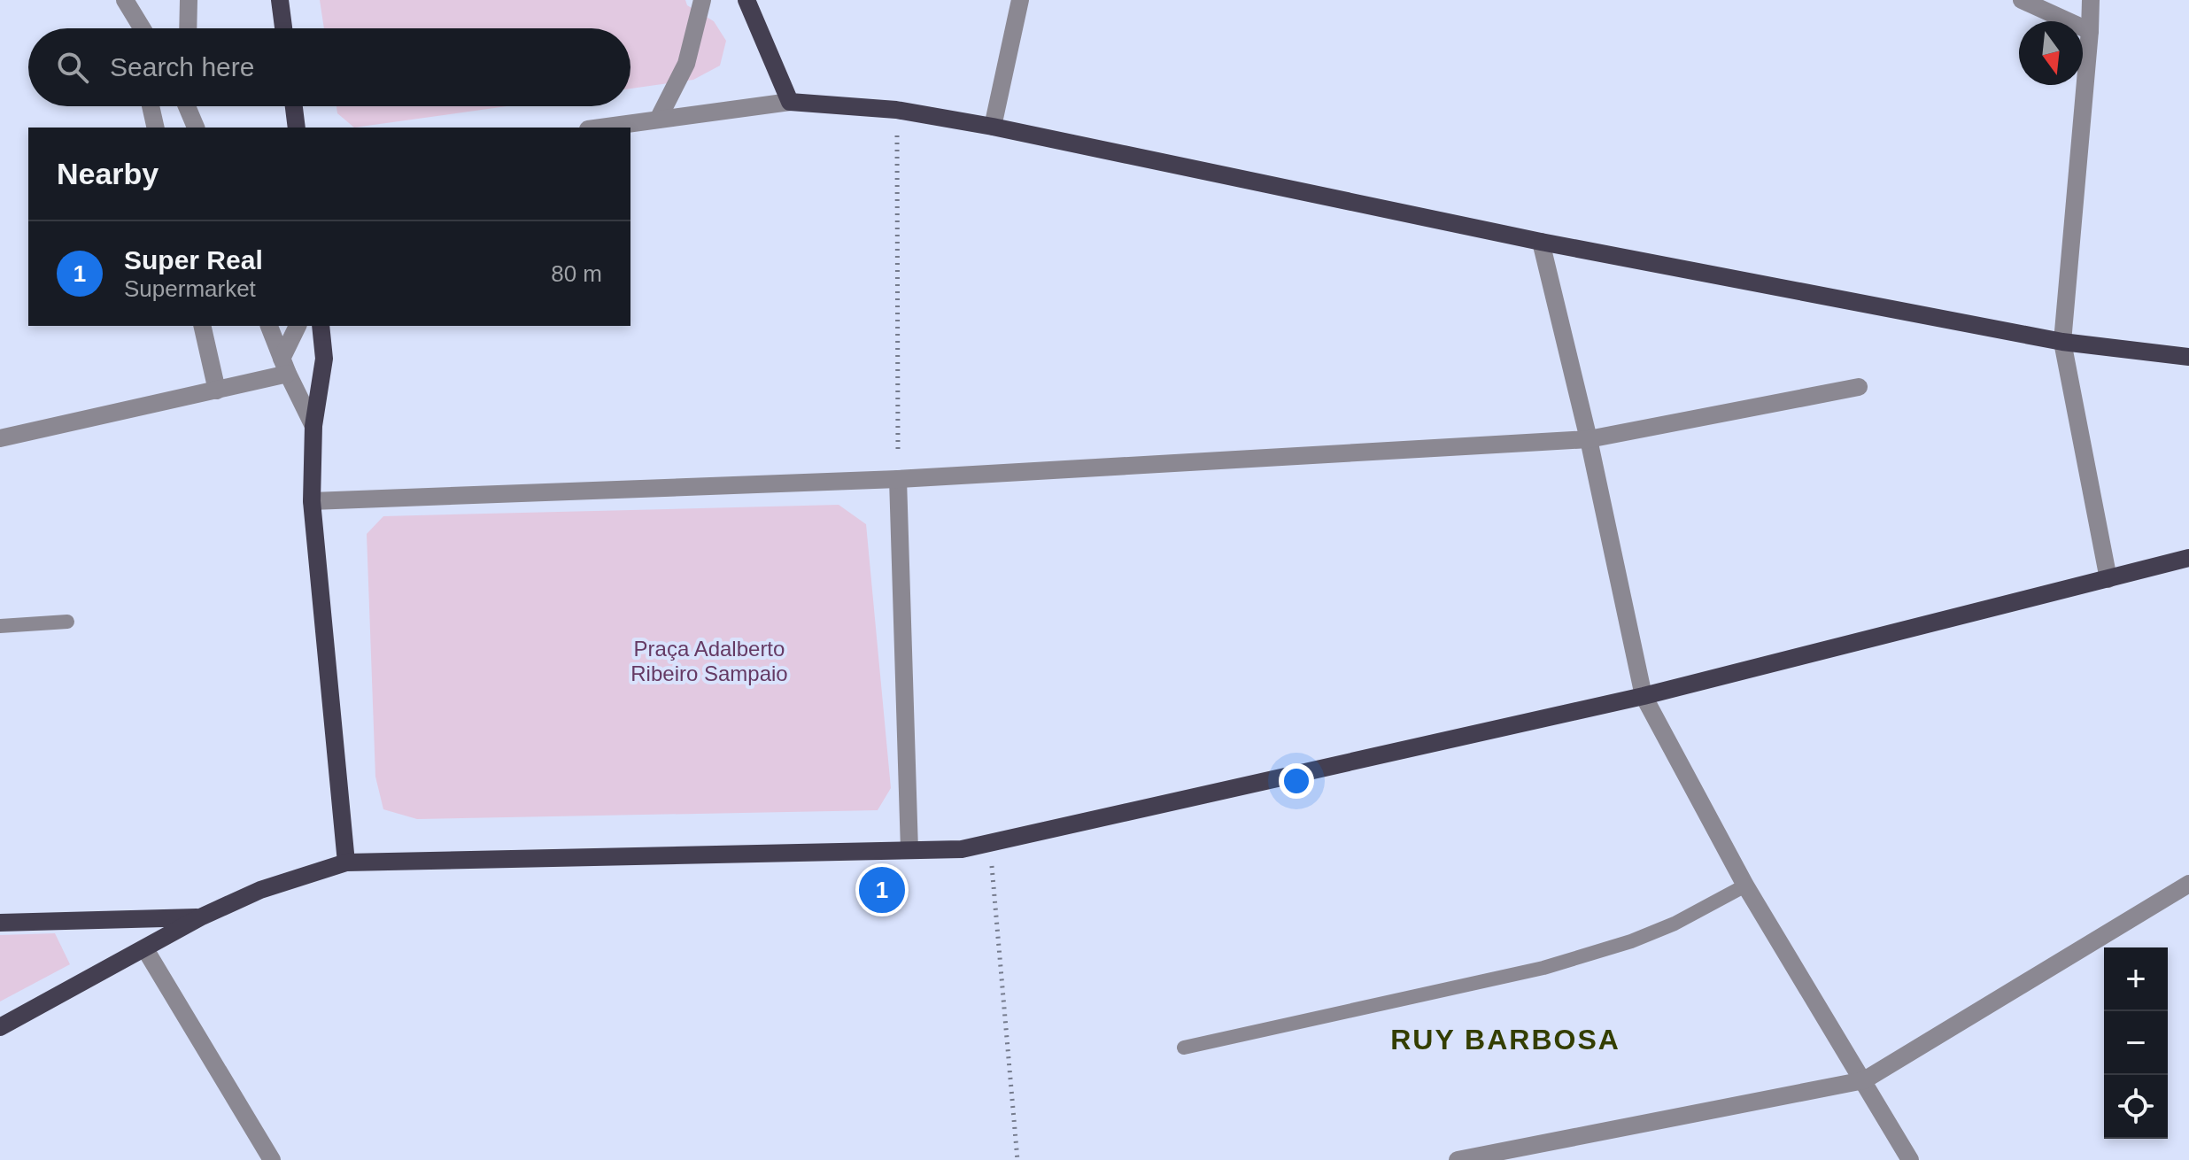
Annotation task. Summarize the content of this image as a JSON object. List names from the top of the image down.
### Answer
{
  "districts": ["RUY BARBOSA"],
  "parks": ["Praça Adalberto Ribeiro Sampaio"],
  "north": "bottom",
  "page": {
    "search": "Search here",
    "heading": "Nearby",
    "list": [
      {
        "mark": "1",
        "name": "Super Real",
        "note": "Supermarket",
        "value": "80 m"
      }
    ],
    "pins": "1",
    "map_buttons": ["+", "−"]
  }
}
